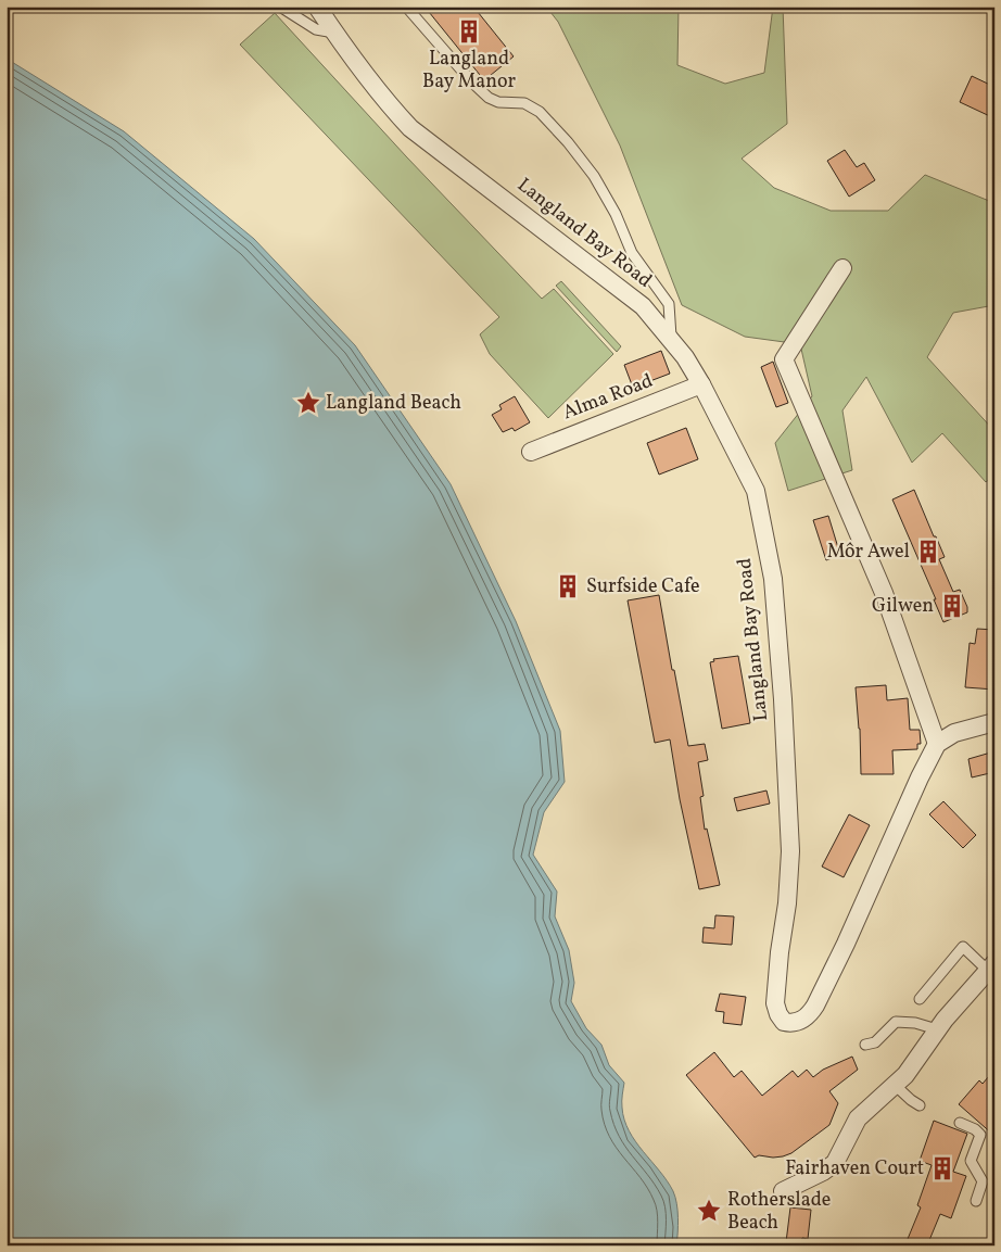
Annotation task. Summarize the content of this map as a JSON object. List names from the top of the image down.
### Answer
{
  "streets": {
    "street": ["Langland Bay Road", "Alma Road"]
  },
  "crossings": [
    ["Langland Bay Road", "Alma Road"]
  ],
  "places": {
    "building": [
      "Langland Bay Manor",
      "Môr Awel",
      "Surfside Cafe",
      "Gilwen",
      "Fairhaven Court"
    ],
    "place": ["Langland Beach", "Rotherslade Beach"]
  }
}
